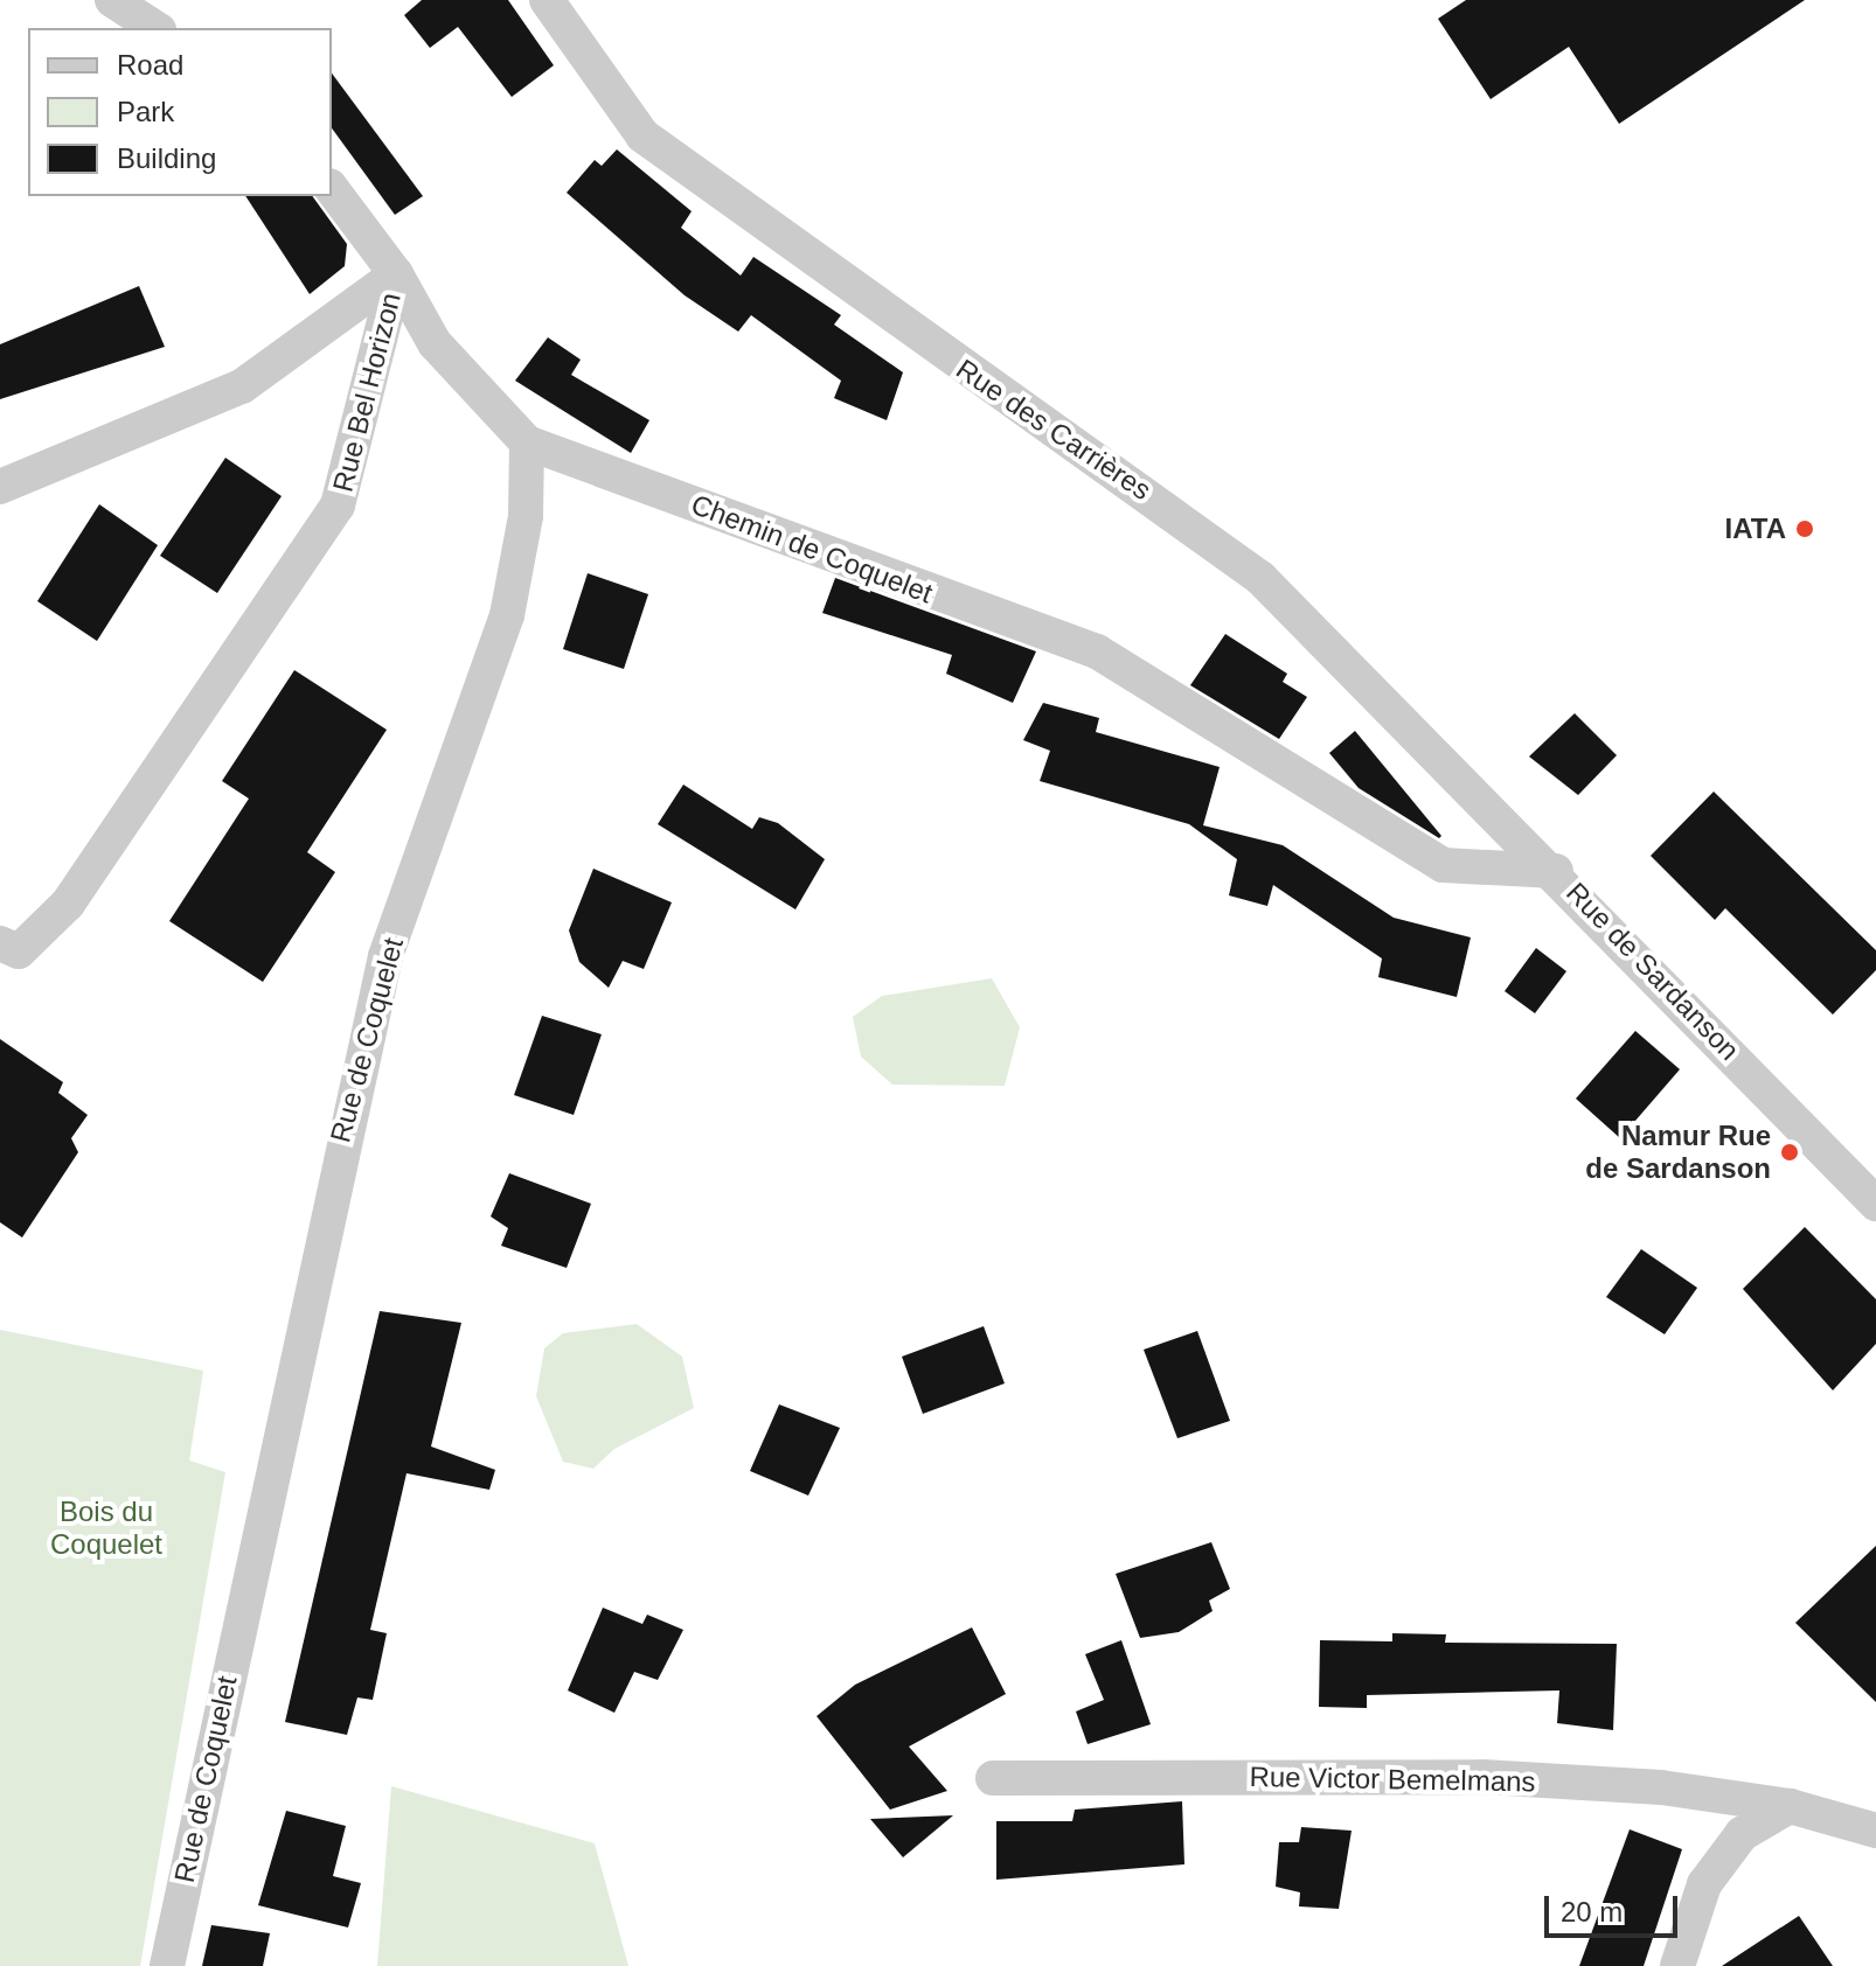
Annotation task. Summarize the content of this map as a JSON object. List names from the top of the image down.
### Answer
{
  "streets": {
    "street": [
      "Rue Bel Horizon",
      "Rue des Carrières",
      "Chemin de Coquelet",
      "Rue de Sardanson",
      "Rue de Coquelet",
      "Rue Victor Bemelmans"
    ]
  },
  "crossings": [
    ["Rue des Carrières", "Rue de Sardanson"],
    ["Chemin de Coquelet", "Rue de Sardanson"],
    ["Chemin de Coquelet", "Rue de Coquelet"]
  ],
  "parks": ["Bois du Coquelet"],
  "places": ["IATA", "Namur Rue de Sardanson"],
  "legend": ["Road", "Park", "Building"],
  "scale_bar": "20 m"
}
